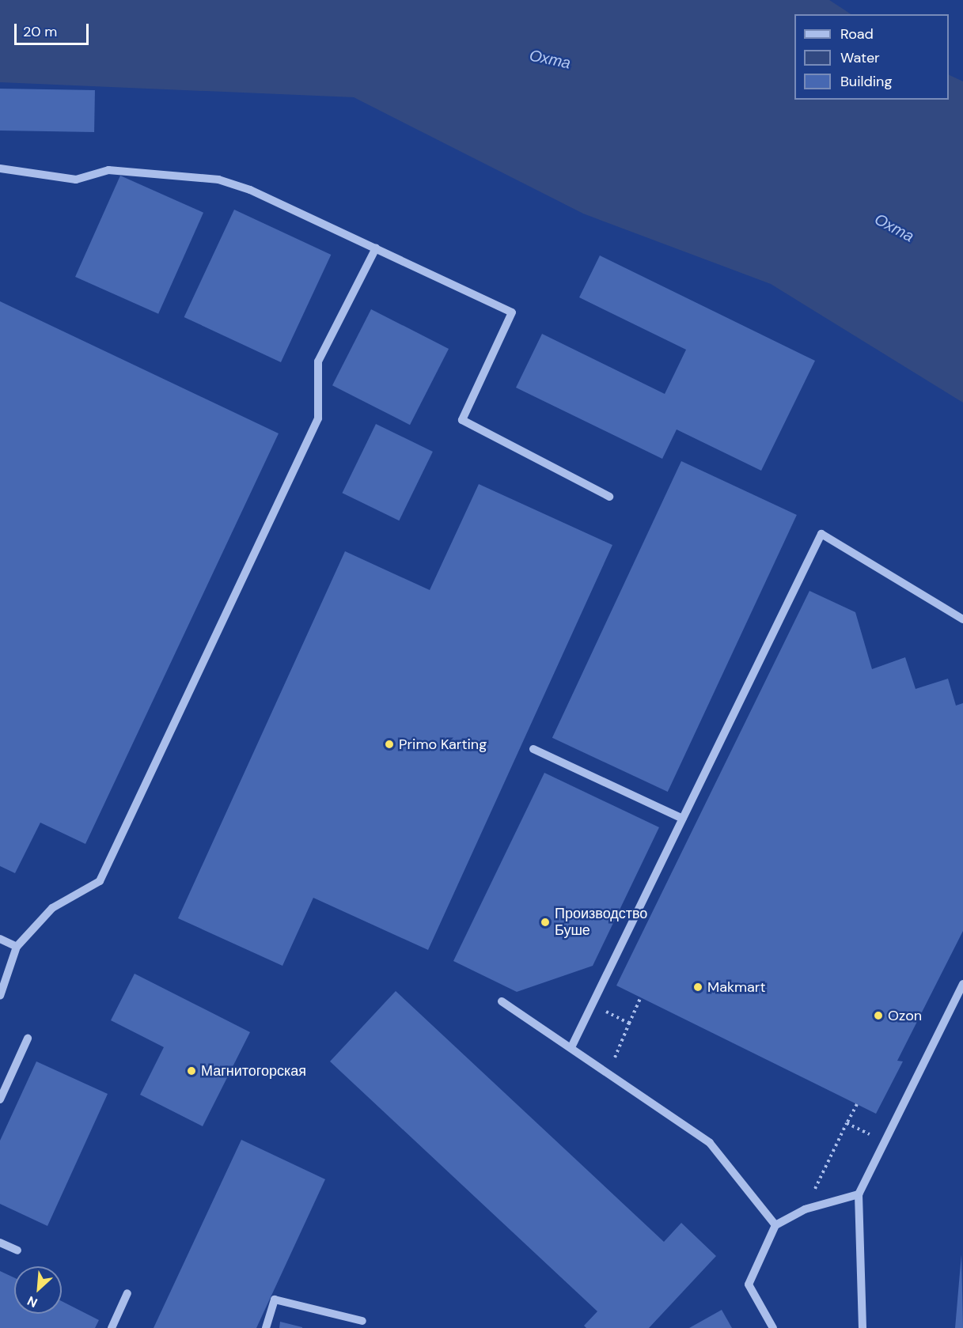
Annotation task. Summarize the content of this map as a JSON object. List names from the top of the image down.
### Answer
{
  "water": ["Охта"],
  "places": [
    "Primo Karting",
    "Производство Буше",
    "Makmart",
    "Ozon",
    "Магнитогорская"
  ],
  "legend": ["Road", "Water", "Building"],
  "scale_bar": "20 m",
  "north": "bottom left"
}
